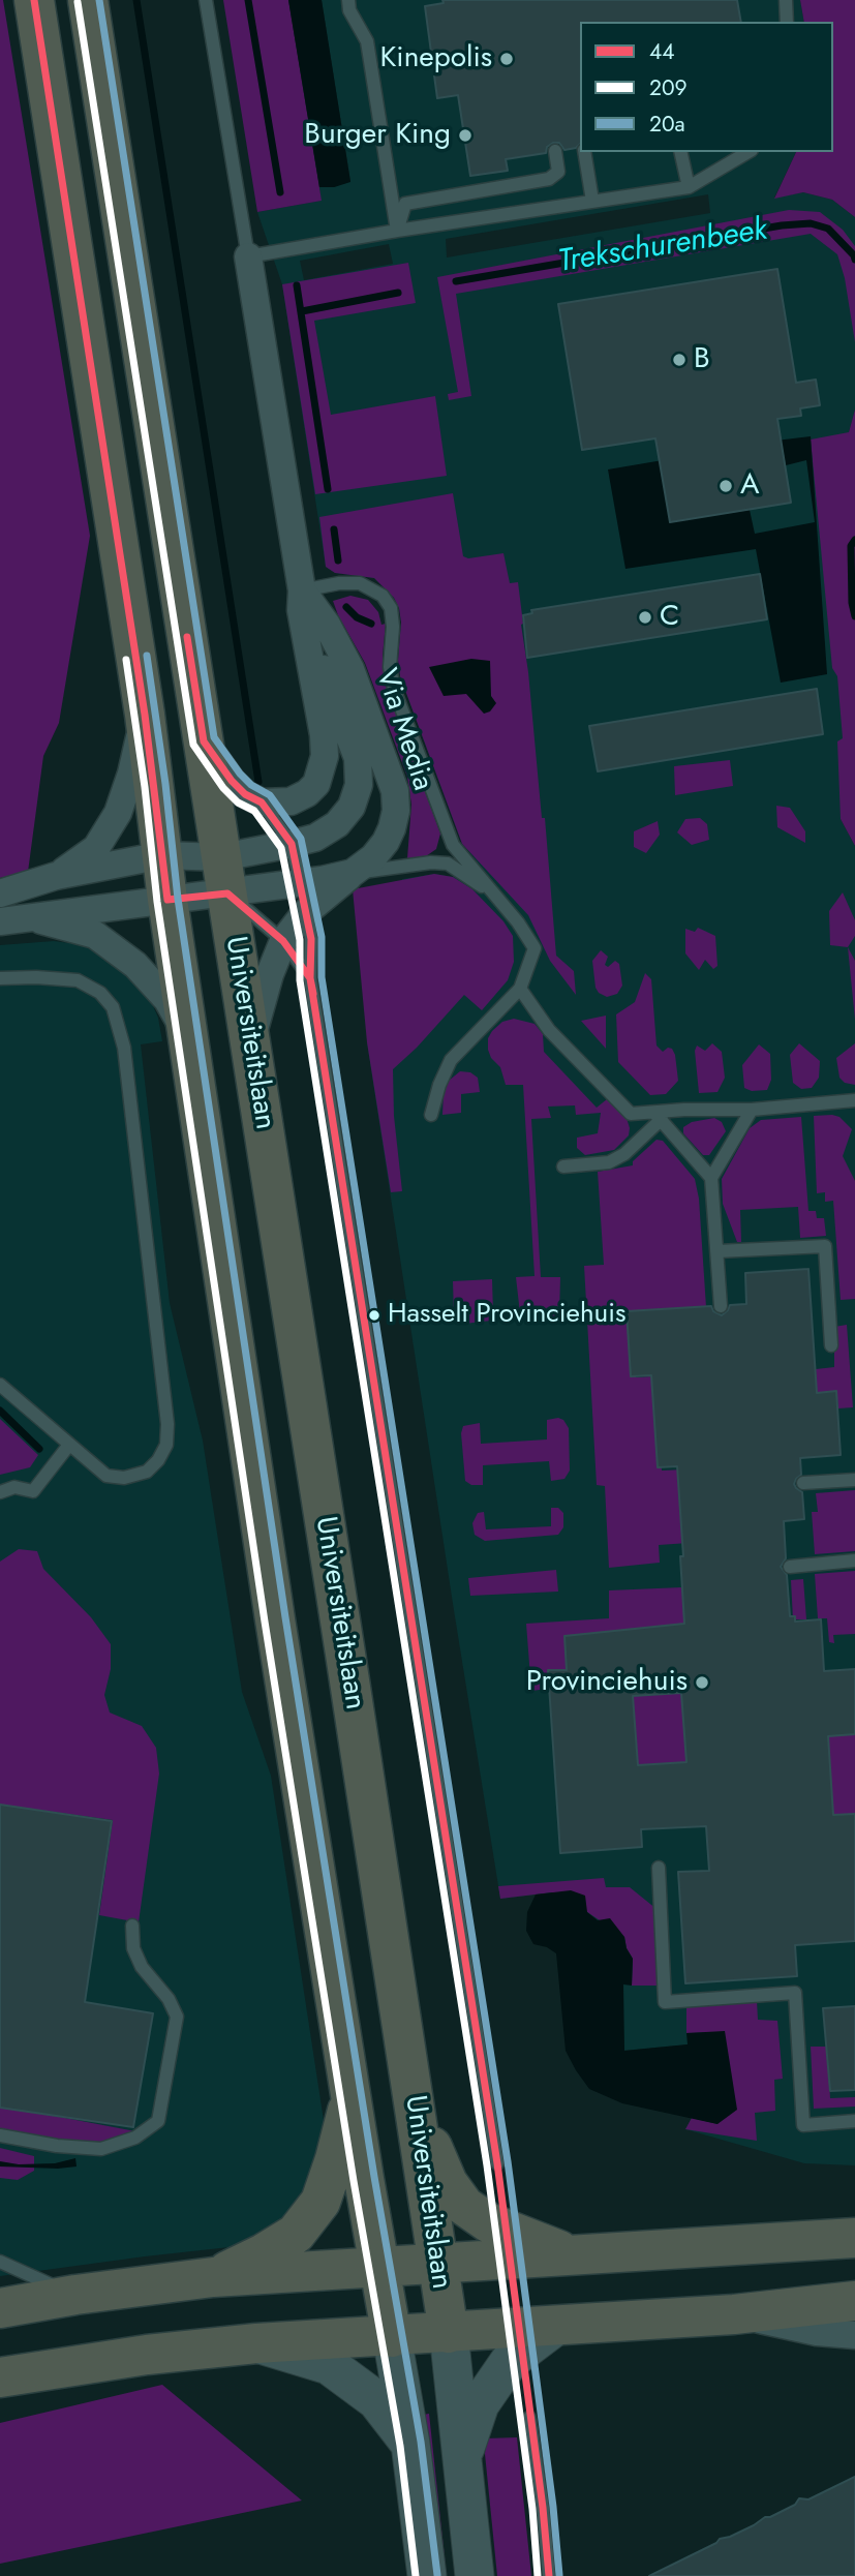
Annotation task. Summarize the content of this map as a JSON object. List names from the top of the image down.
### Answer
{
  "streets": {
    "highway": ["Universiteitslaan"],
    "street": ["Via Media"]
  },
  "crossings": [
    ["Via Media", "Universiteitslaan"]
  ],
  "water": ["Trekschurenbeek"],
  "places": [
    "Kinepolis",
    "Burger King",
    "B",
    "A",
    "C",
    "Hasselt Provinciehuis",
    "Provinciehuis"
  ],
  "lines": ["transit line 44", "transit line 20a", "transit line 209"],
  "legend": ["44", "209", "20a"]
}
